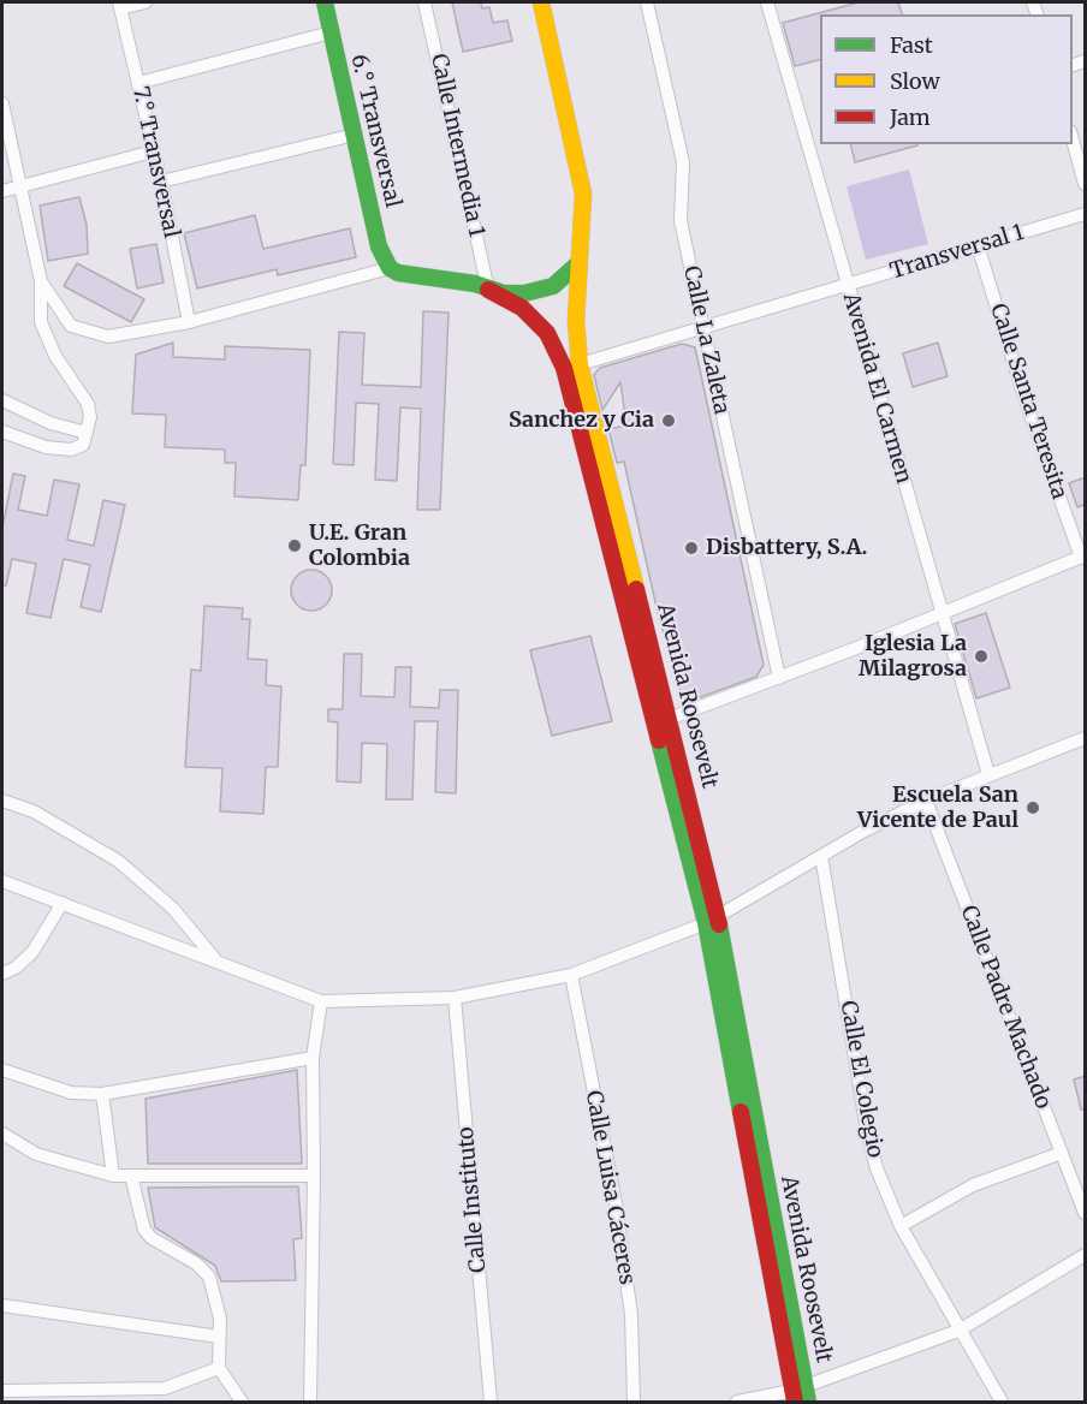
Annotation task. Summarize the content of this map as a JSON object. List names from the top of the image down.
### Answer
{
  "streets": {
    "street": [
      "6.° Transversal",
      "Calle Intermedia 1",
      "7.° Transversal",
      "Transversal 1",
      "Calle La Zaleta",
      "Avenida El Carmen",
      "Calle Santa Teresita",
      "Avenida Roosevelt",
      "Calle Padre Machado",
      "Calle El Colegio",
      "Calle Luisa Cáceres",
      "Calle Instituto"
    ]
  },
  "crossings": [
    ["Calle Intermedia 1", "Avenida Roosevelt"],
    ["Transversal 1", "Calle La Zaleta"],
    ["Transversal 1", "Avenida El Carmen"],
    ["Transversal 1", "Calle Santa Teresita"],
    ["Transversal 1", "Avenida Roosevelt"]
  ],
  "places": [
    "Sanchez y Cia",
    "U.E. Gran Colombia",
    "Disbattery, S.A.",
    "Iglesia La Milagrosa",
    "Escuela San Vicente de Paul"
  ],
  "legend": ["Fast", "Slow", "Jam"]
}
